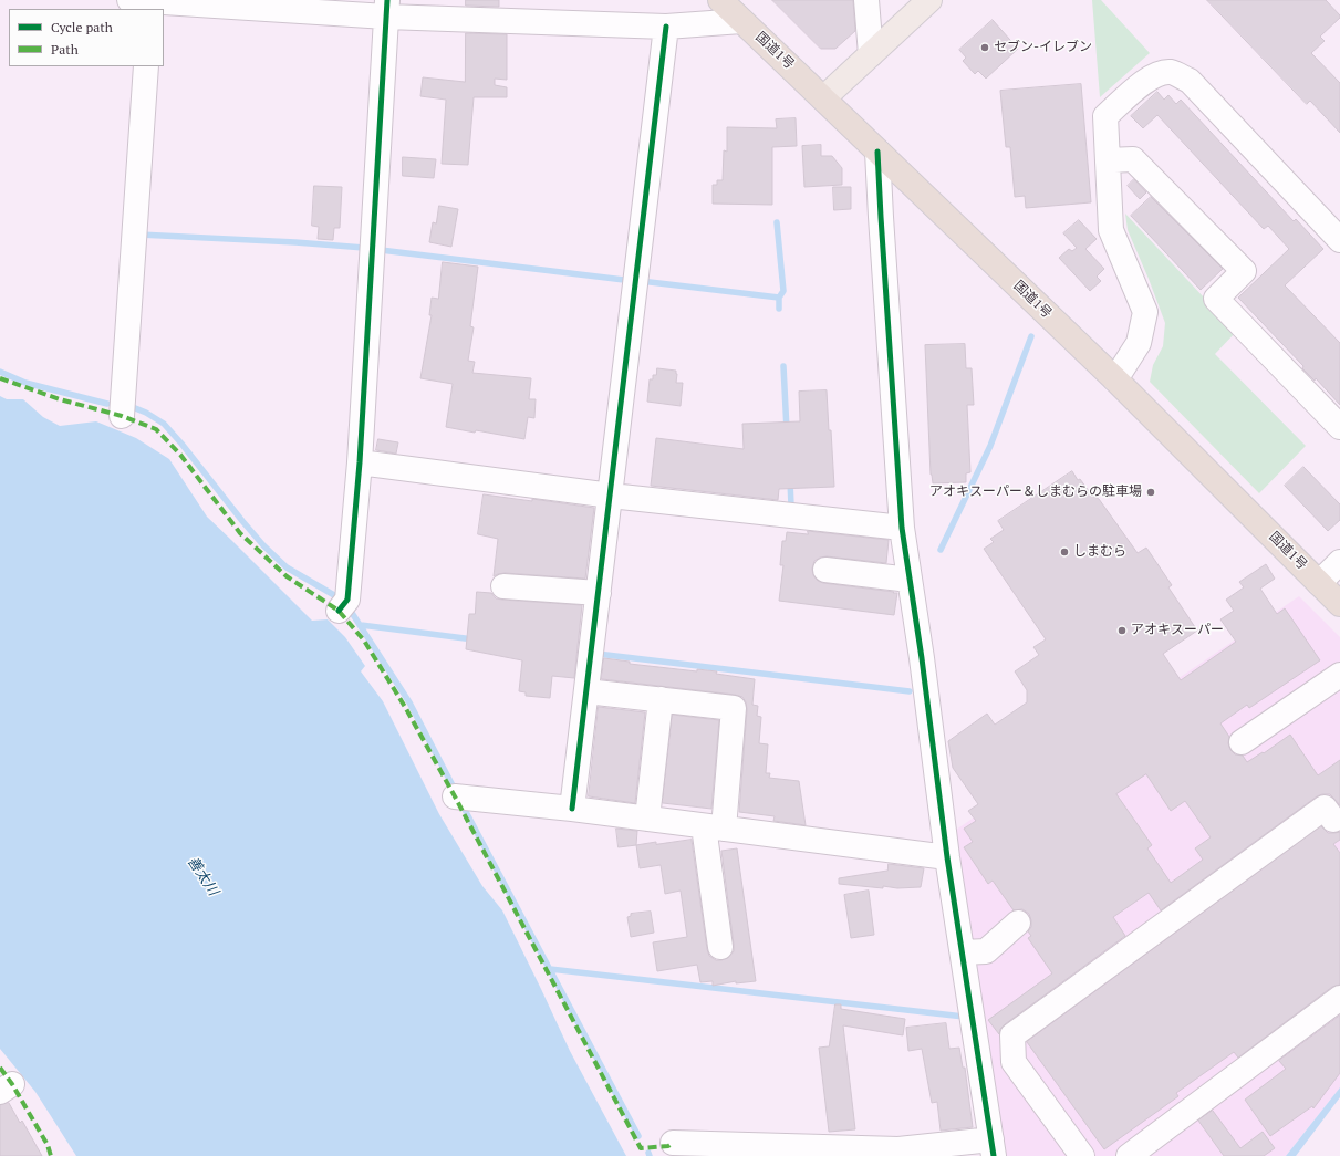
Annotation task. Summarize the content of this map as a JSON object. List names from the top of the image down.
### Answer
{
  "streets": {
    "highway": ["国道1号"]
  },
  "water": ["善太川"],
  "places": [
    "セブン-イレブン",
    "アオキスーパー＆しまむらの駐車場",
    "しまむら",
    "アオキスーパー"
  ],
  "legend": ["Cycle path", "Path"]
}
